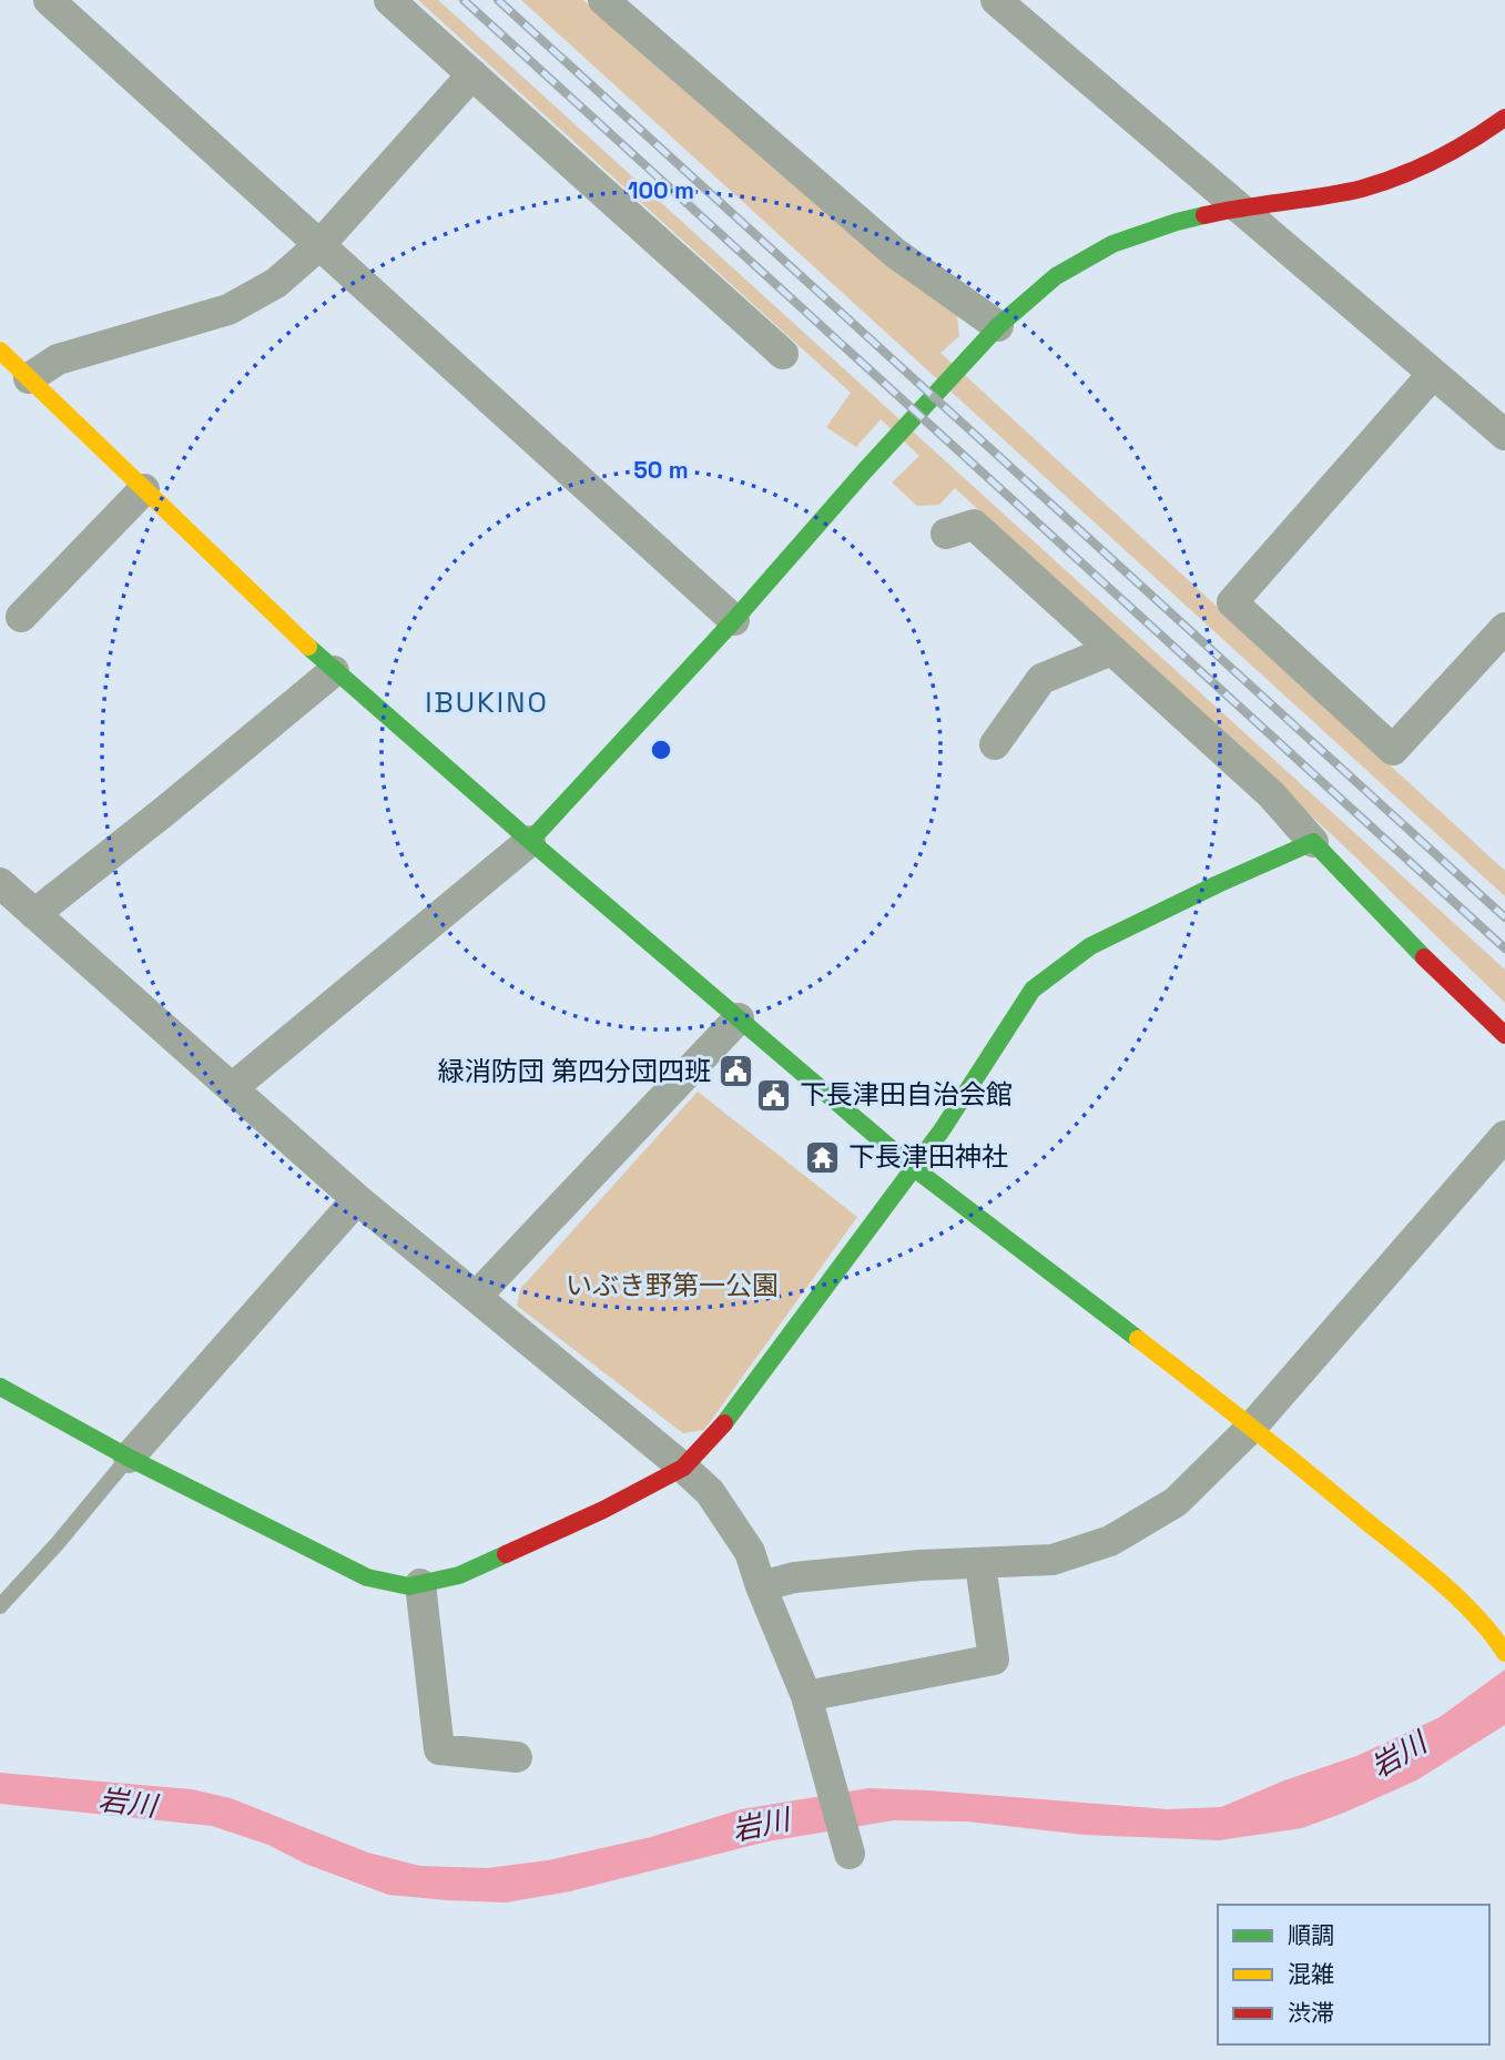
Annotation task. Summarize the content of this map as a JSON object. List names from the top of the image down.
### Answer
{
  "districts": ["IBUKINO"],
  "water": ["岩川"],
  "parks": ["いぶき野第一公園"],
  "places": {
    "public building": ["緑消防団 第四分団四班", "下長津田自治会館"],
    "temple": ["下長津田神社"]
  },
  "legend": ["順調", "混雑", "渋滞"],
  "rings": ["100 m", "50 m"]
}
